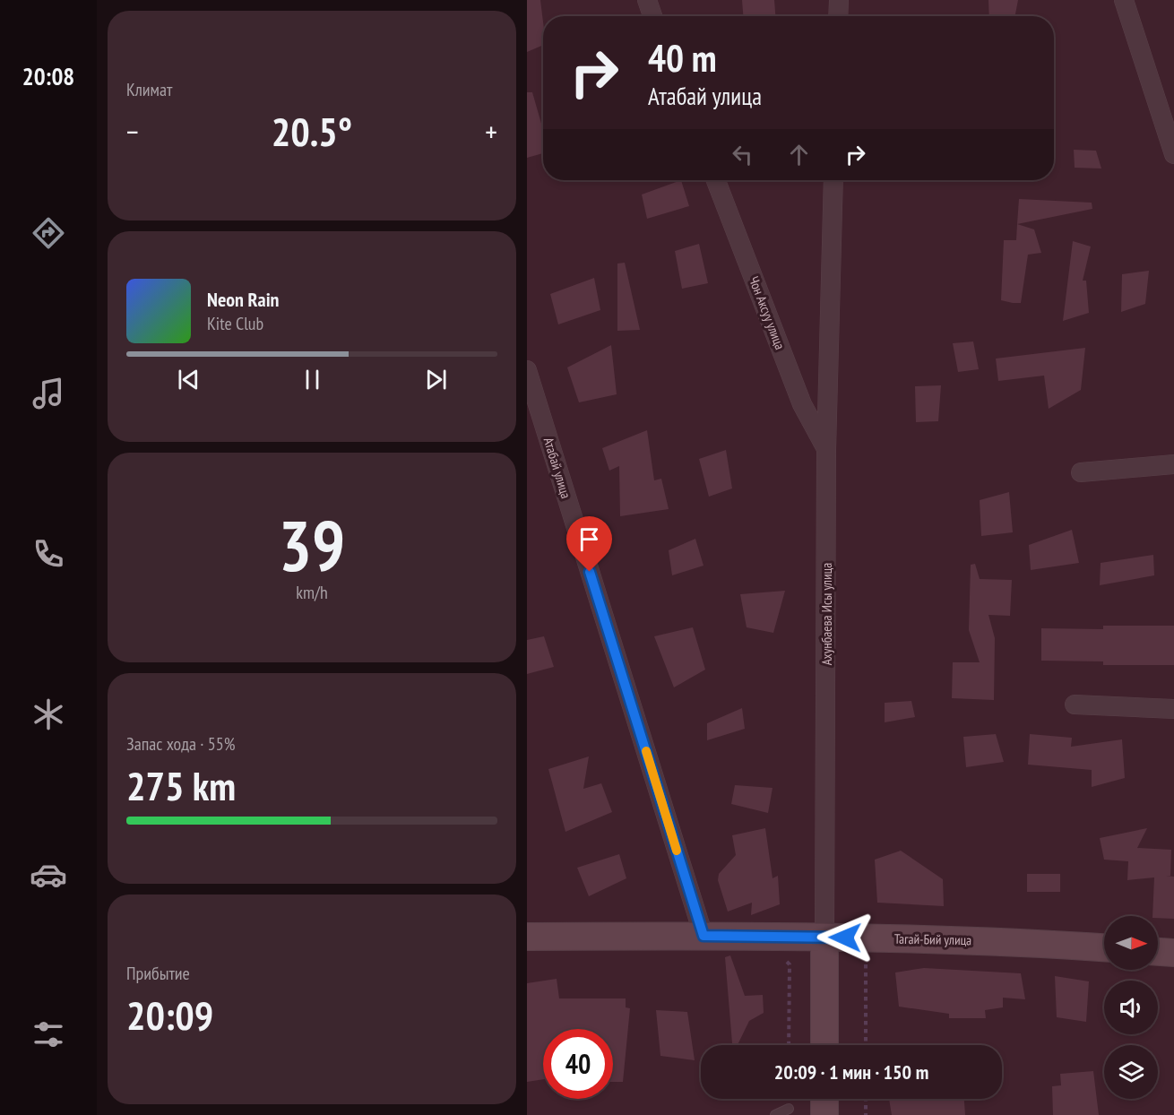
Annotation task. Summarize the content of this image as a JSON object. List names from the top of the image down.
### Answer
{
  "streets": {
    "street": [
      "Чон Аксуу улица",
      "Атабай улица",
      "Ахунбаева Исы улица",
      "Тагай-Бий улица"
    ]
  },
  "crossings": [
    ["Чон Аксуу улица", "Ахунбаева Исы улица"],
    ["Атабай улица", "Тагай-Бий улица"],
    ["Ахунбаева Исы улица", "Тагай-Бий улица"]
  ],
  "north": "right",
  "page": {
    "tabs": "20:08",
    "tile": [
      "Климат",
      ["39", "km/h"],
      ["Запас хода · 55%", "275 km"],
      ["Прибытие", "20:09"]
    ],
    "turn": ["40 m", "Атабай улица"],
    "heat": ["−", "20.5°", "+"],
    "song": ["Neon Rain", "Kite Club"],
    "limit": "40",
    "trip": "20:09 · 1 мин · 150 m"
  }
}
